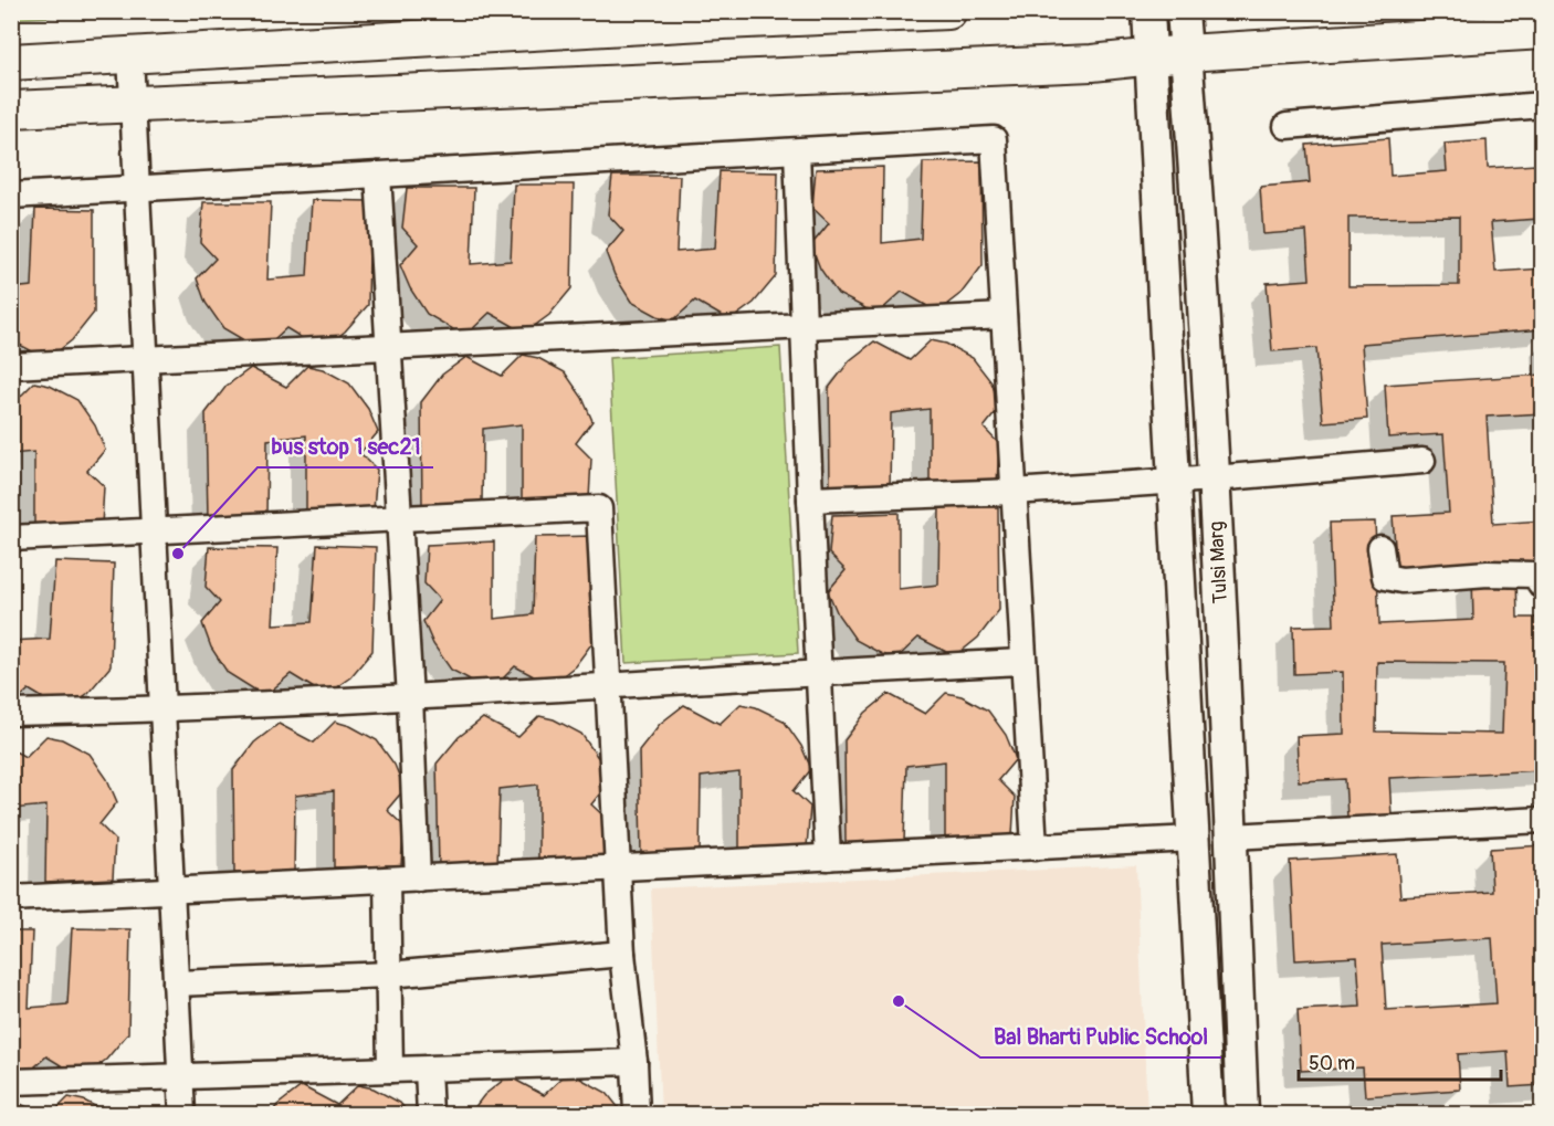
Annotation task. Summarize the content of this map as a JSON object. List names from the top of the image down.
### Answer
{
  "streets": {
    "street": ["Tulsi Marg"]
  },
  "places": ["bus stop 1 sec21", "Bal Bharti Public School"],
  "scale_bar": "50 m"
}
